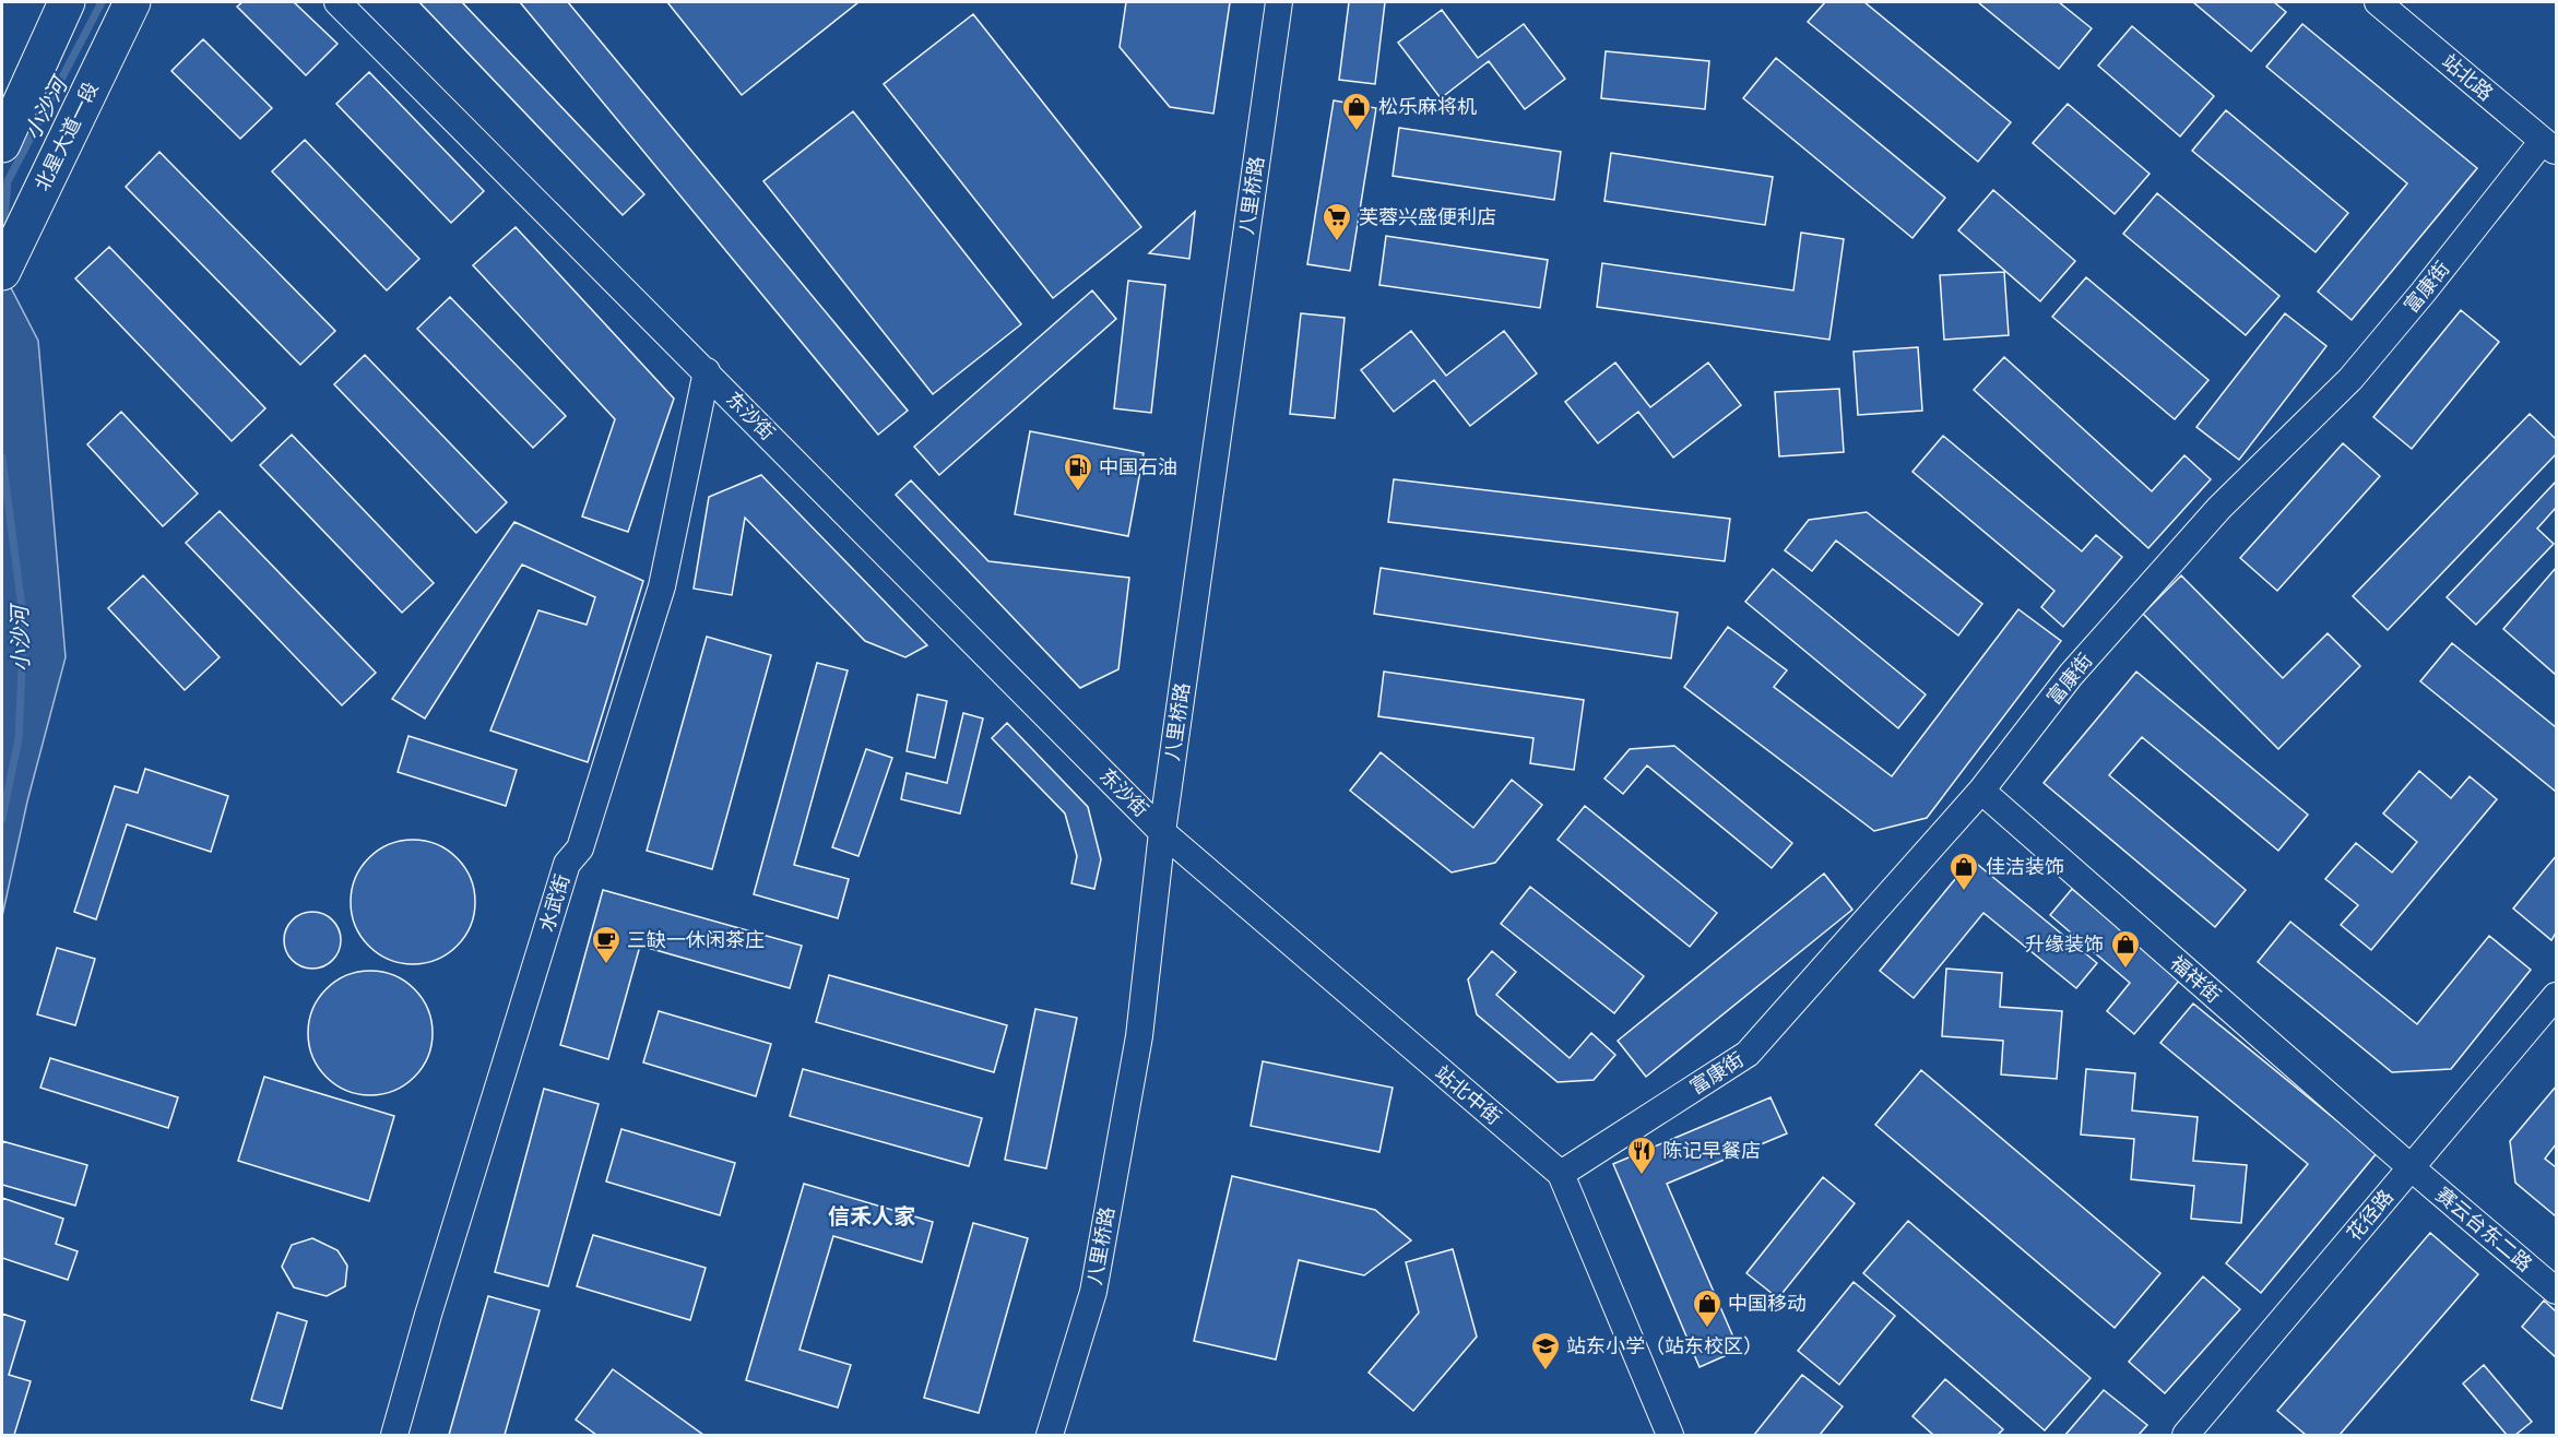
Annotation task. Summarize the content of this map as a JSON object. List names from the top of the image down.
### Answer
{
  "streets": {
    "highway": ["北星大道一段"],
    "street": [
      "站北路",
      "八里桥路",
      "富康街",
      "东沙街",
      "水武街",
      "福祥街",
      "站北中街",
      "花径路",
      "赛云台东二路"
    ]
  },
  "crossings": [
    ["站北路", "富康街"],
    ["八里桥路", "东沙街"],
    ["八里桥路", "站北中街"],
    ["富康街", "福祥街"],
    ["富康街", "站北中街"],
    ["东沙街", "水武街"],
    ["东沙街", "站北中街"],
    ["福祥街", "花径路"],
    ["福祥街", "赛云台东二路"],
    ["花径路", "赛云台东二路"]
  ],
  "districts": ["信禾人家"],
  "water": ["小沙河"],
  "places": {
    "shop": [
      "松乐麻将机",
      "佳洁装饰",
      "升缘装饰",
      "中国移动"
    ],
    "supermarket": ["芙蓉兴盛便利店"],
    "fuel station": ["中国石油"],
    "cafe": ["三缺一休闲茶庄"],
    "restaurant": ["陈记早餐店"],
    "school or university": ["站东小学（站东校区）"]
  }
}
